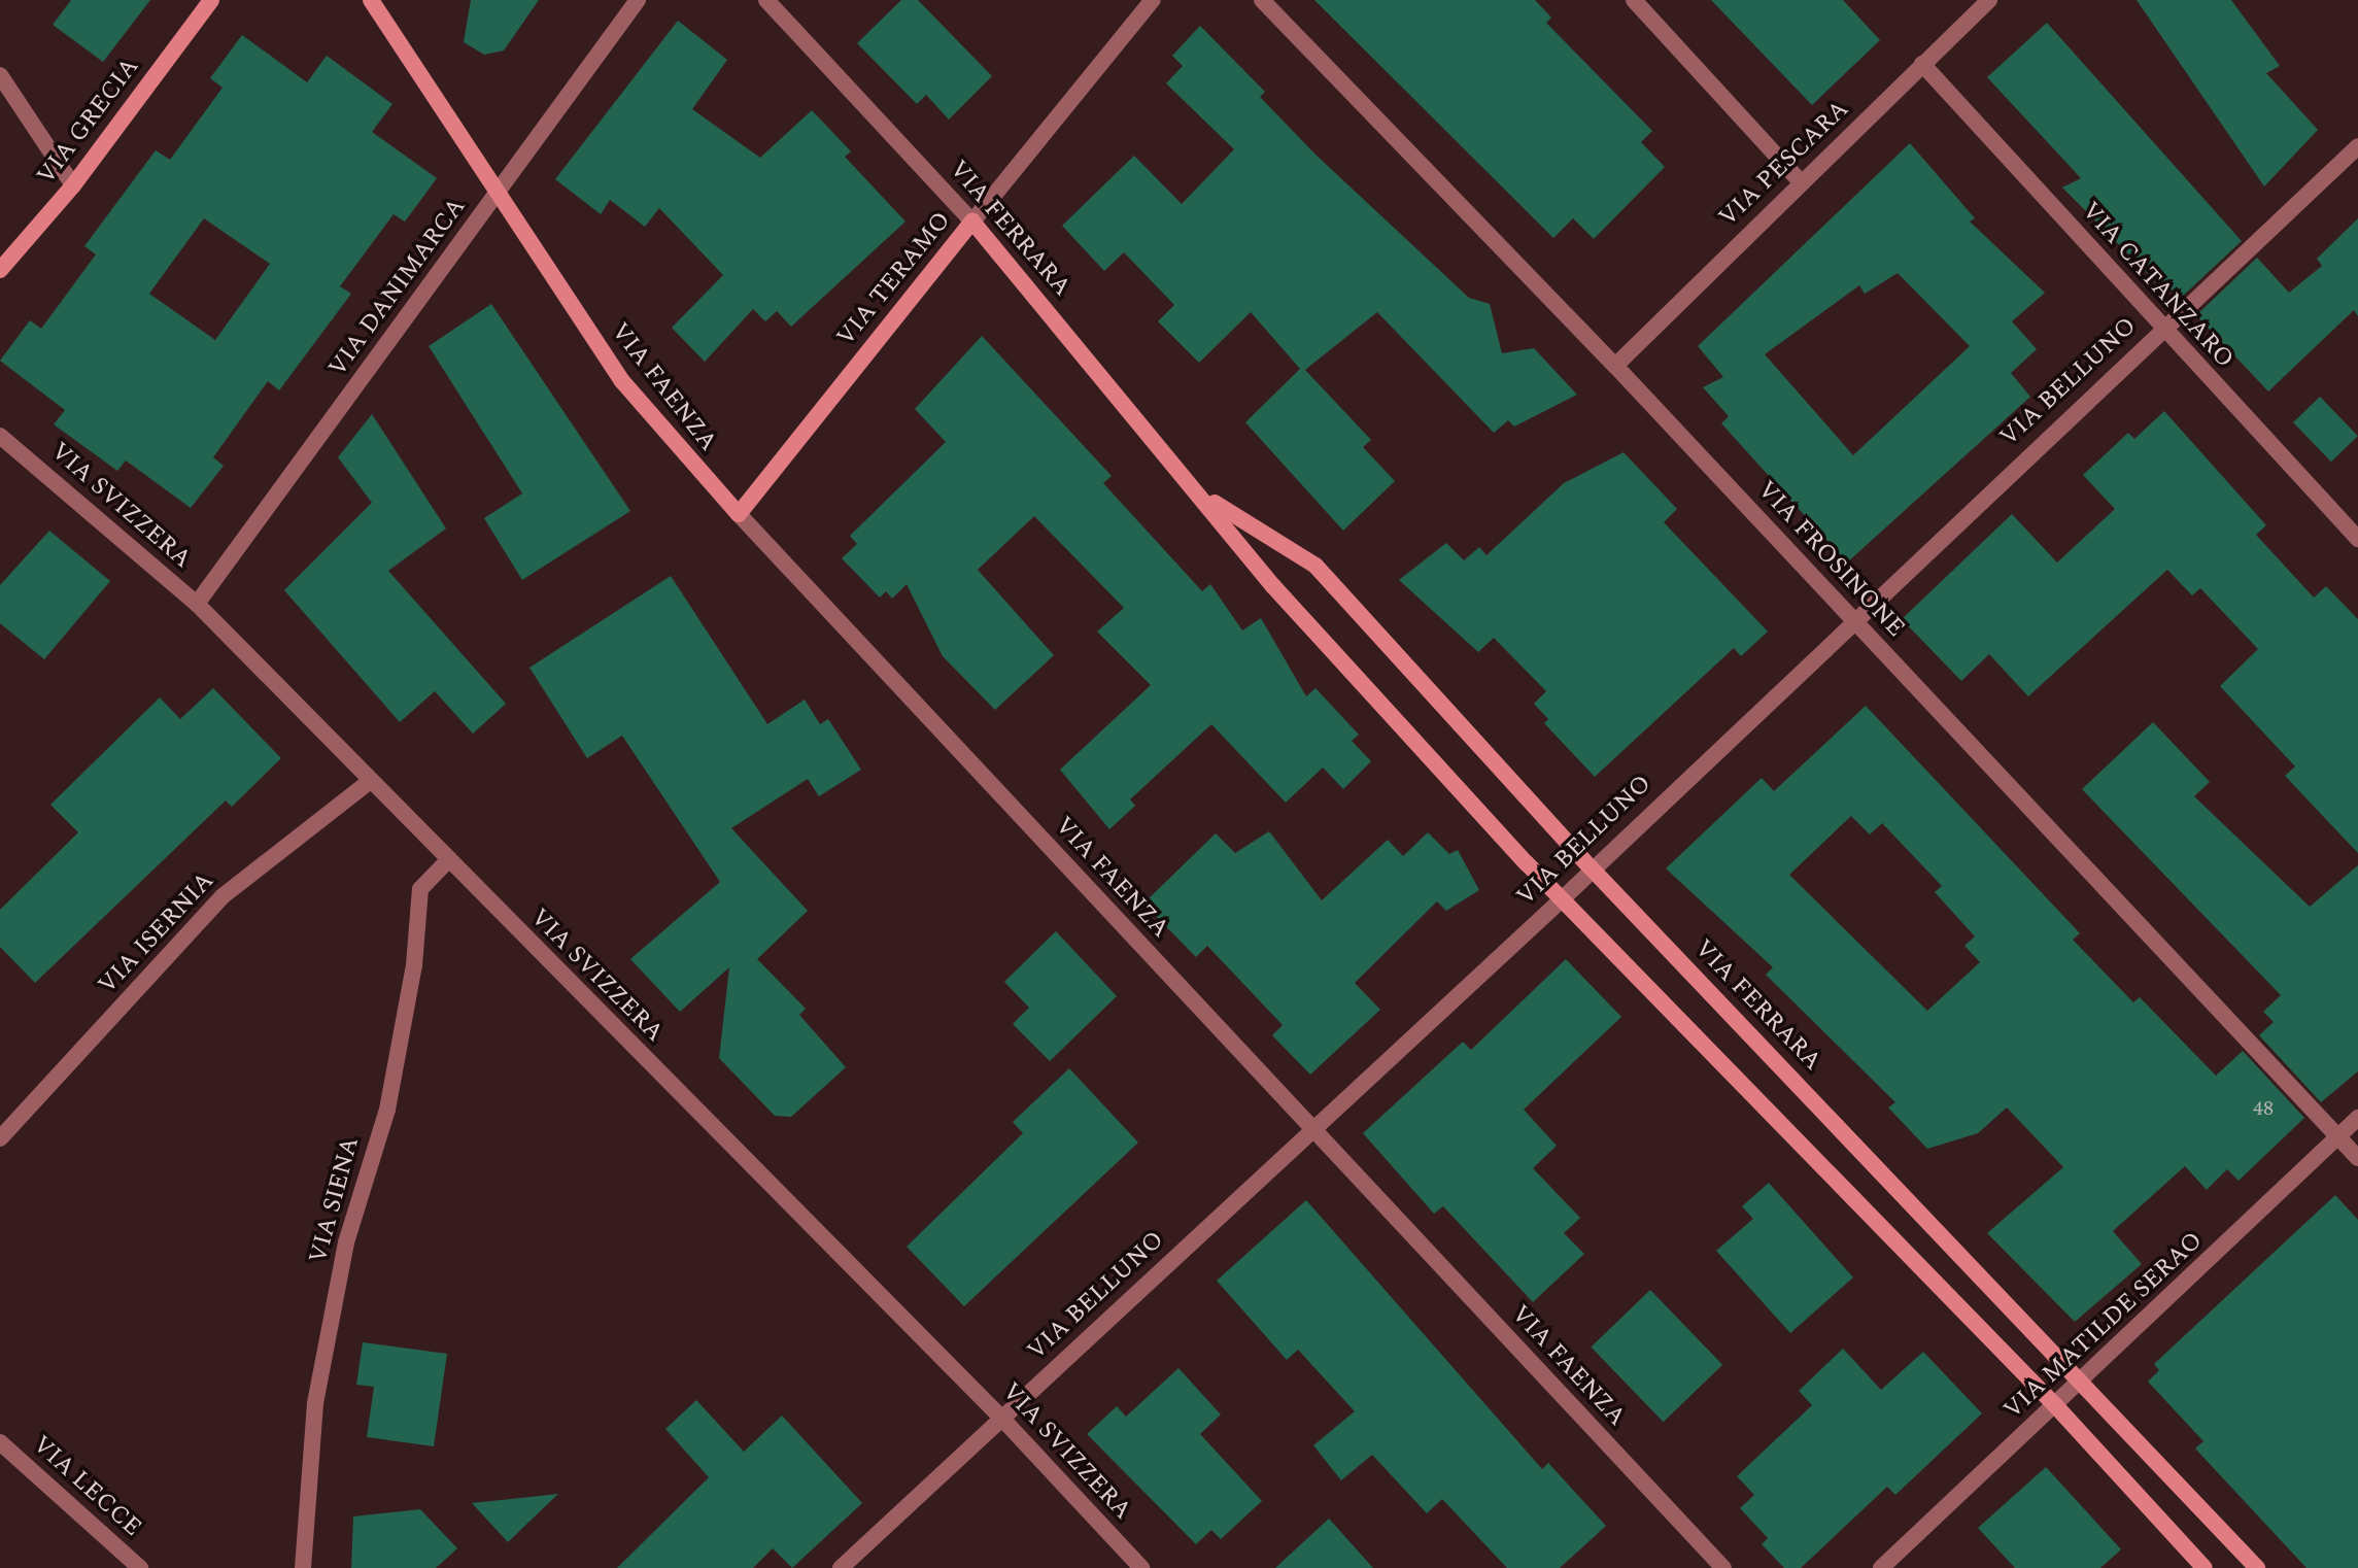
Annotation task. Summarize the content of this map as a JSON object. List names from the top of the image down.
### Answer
{
  "streets": {
    "street": [
      "VIA GRECIA",
      "VIA PESCARA",
      "VIA FERRARA",
      "VIA TERAMO",
      "VIA CATANZARO",
      "VIA DANIMARCA",
      "VIA BELLUNO",
      "VIA FAENZA",
      "VIA SVIZZERA",
      "VIA FROSINONE",
      "VIA ISERNIA",
      "VIA SIENA",
      "VIA MATILDE SERAO",
      "VIA LECCE"
    ]
  },
  "crossings": [
    ["VIA PESCARA", "VIA CATANZARO"],
    ["VIA PESCARA", "VIA FROSINONE"],
    ["VIA FERRARA", "VIA TERAMO"],
    ["VIA FERRARA", "VIA BELLUNO"],
    ["VIA FERRARA", "VIA MATILDE SERAO"],
    ["VIA TERAMO", "VIA FAENZA"],
    ["VIA CATANZARO", "VIA BELLUNO"],
    ["VIA DANIMARCA", "VIA FAENZA"],
    ["VIA DANIMARCA", "VIA SVIZZERA"],
    ["VIA BELLUNO", "VIA FAENZA"],
    ["VIA BELLUNO", "VIA SVIZZERA"],
    ["VIA BELLUNO", "VIA FROSINONE"],
    ["VIA SVIZZERA", "VIA ISERNIA"],
    ["VIA SVIZZERA", "VIA SIENA"],
    ["VIA FROSINONE", "VIA MATILDE SERAO"]
  ],
  "house_numbers": ["48"]
}
